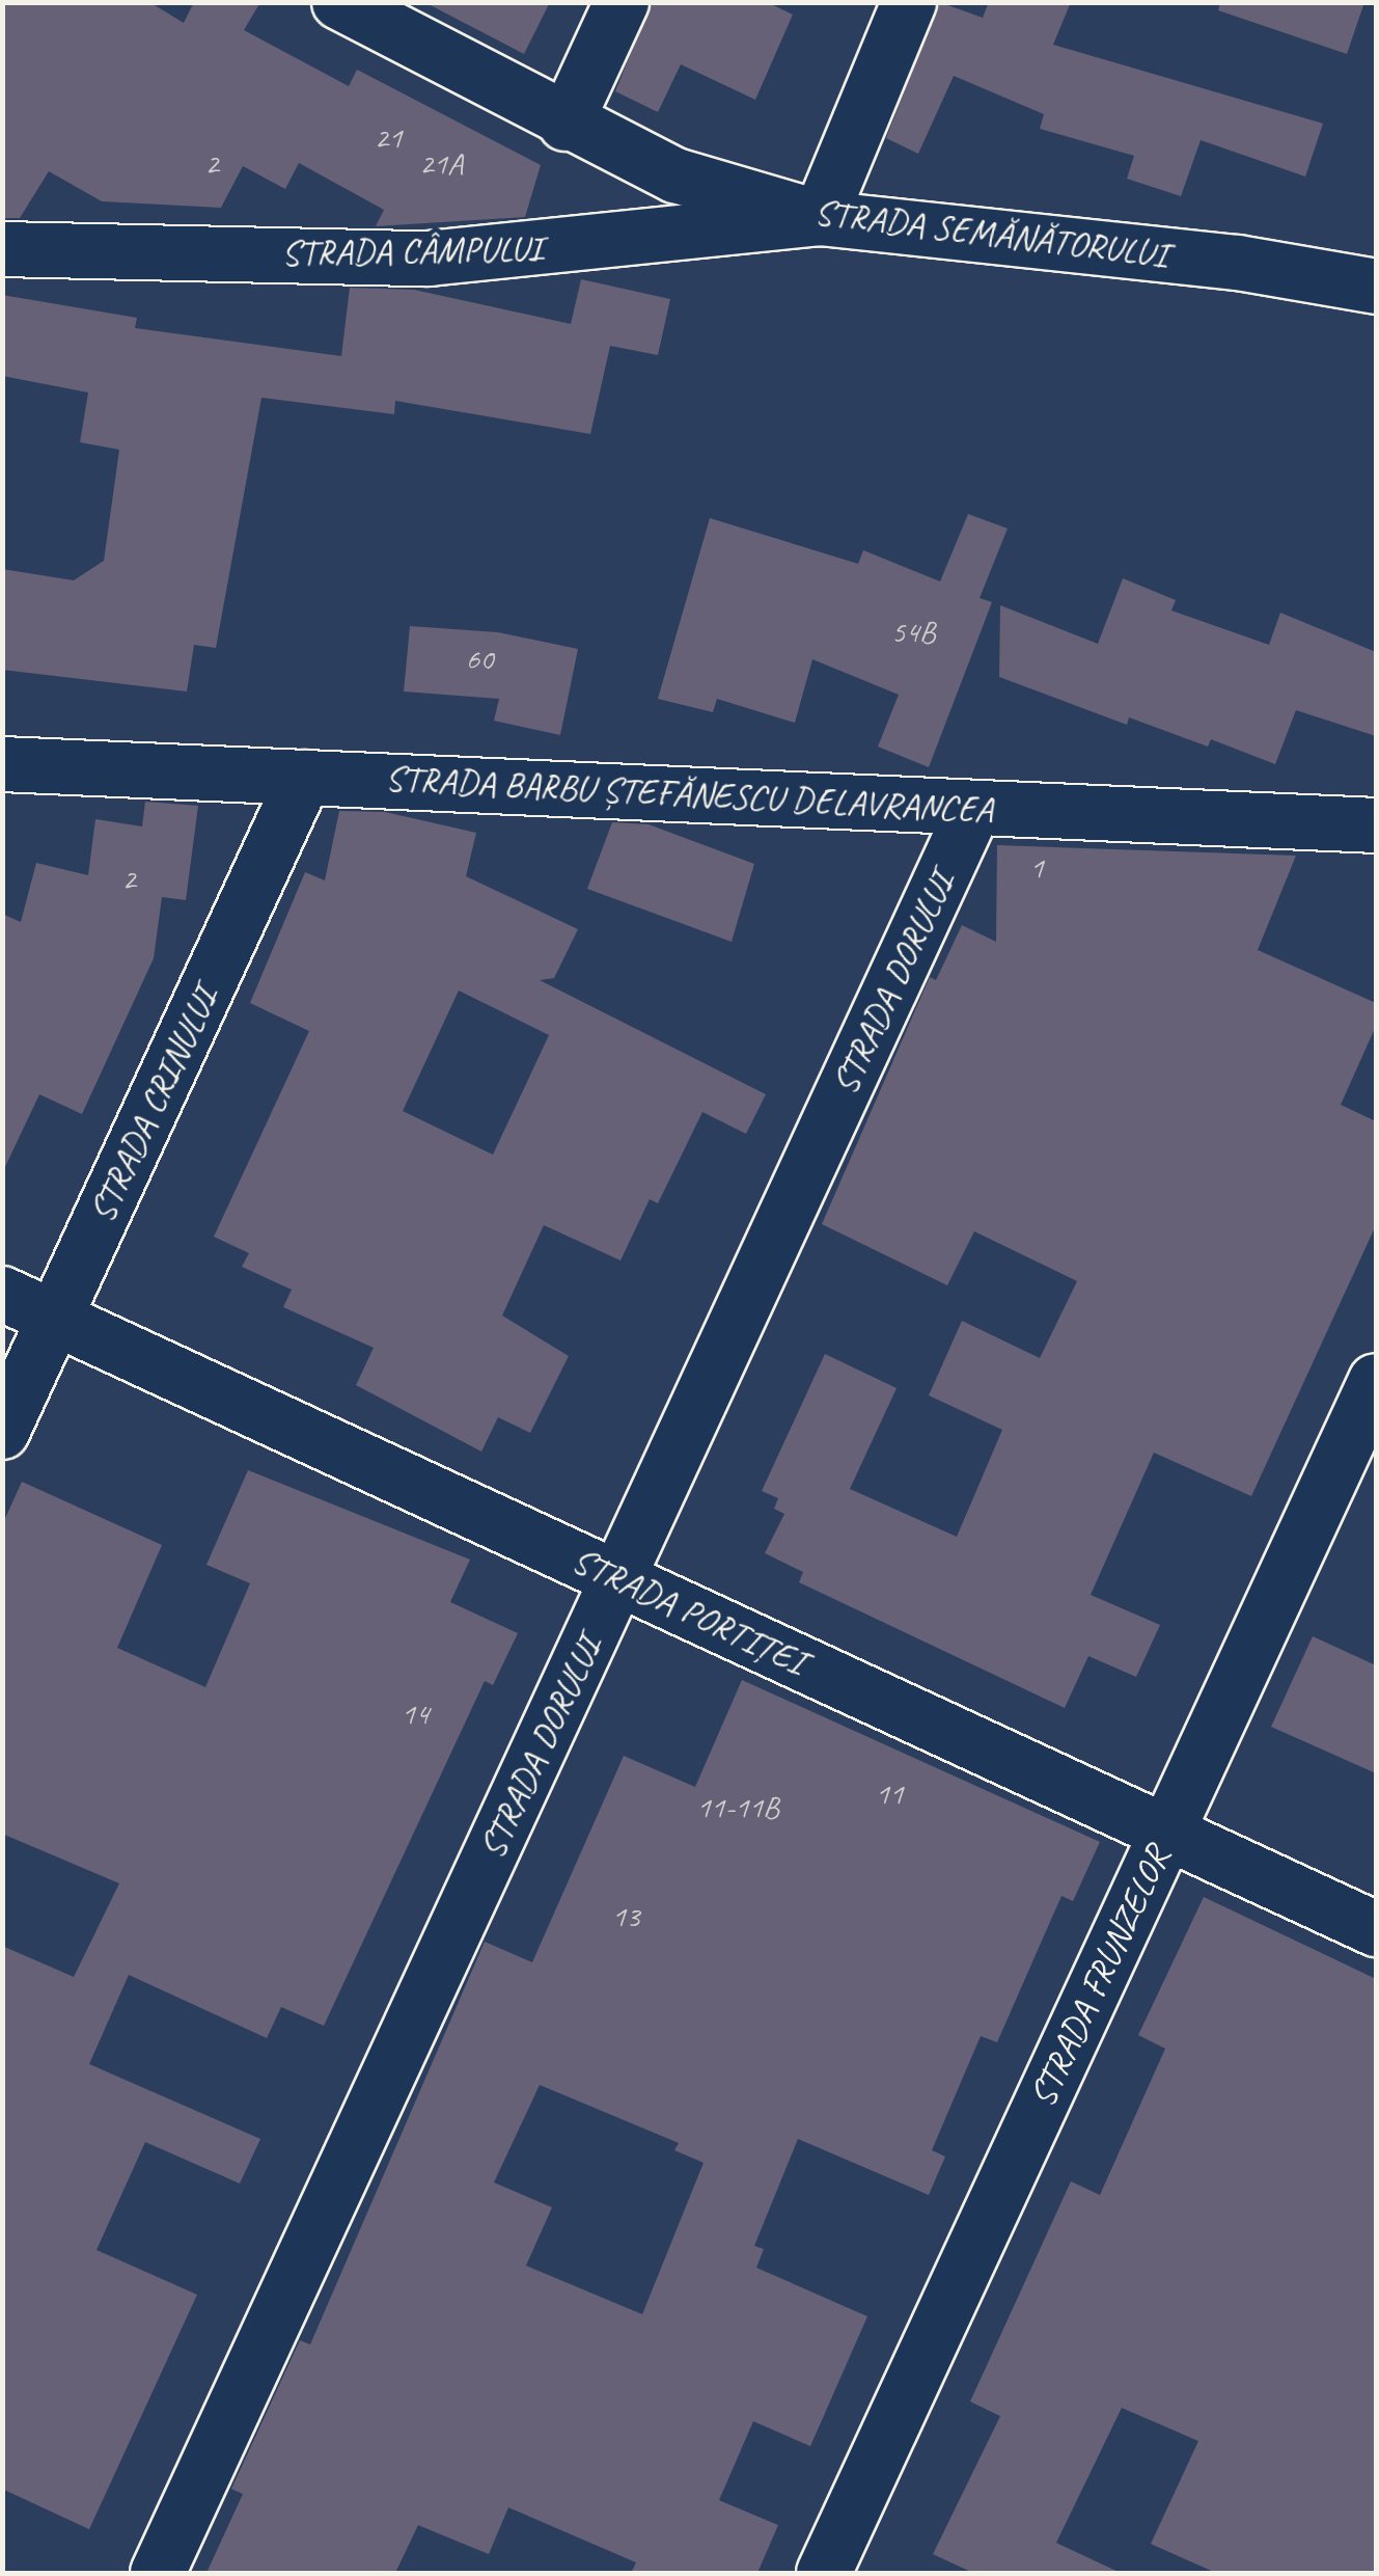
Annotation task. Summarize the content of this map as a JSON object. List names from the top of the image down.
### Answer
{
  "streets": {
    "street": [
      "STRADA SEMĂNĂTORULUI",
      "STRADA CÂMPULUI",
      "STRADA BARBU ȘTEFĂNESCU DELAVRANCEA",
      "STRADA DORULUI",
      "STRADA CRINULUI",
      "STRADA PORTIȚEI",
      "STRADA FRUNZELOR"
    ]
  },
  "crossings": [
    ["STRADA SEMĂNĂTORULUI", "STRADA CÂMPULUI"],
    ["STRADA BARBU ȘTEFĂNESCU DELAVRANCEA", "STRADA DORULUI"],
    ["STRADA BARBU ȘTEFĂNESCU DELAVRANCEA", "STRADA CRINULUI"],
    ["STRADA DORULUI", "STRADA PORTIȚEI"],
    ["STRADA CRINULUI", "STRADA PORTIȚEI"],
    ["STRADA PORTIȚEI", "STRADA FRUNZELOR"]
  ],
  "house_numbers": [
    "21",
    "2",
    "21A",
    "54B",
    "60",
    "1",
    "2",
    "14",
    "11",
    "11-11B",
    "13"
  ]
}
